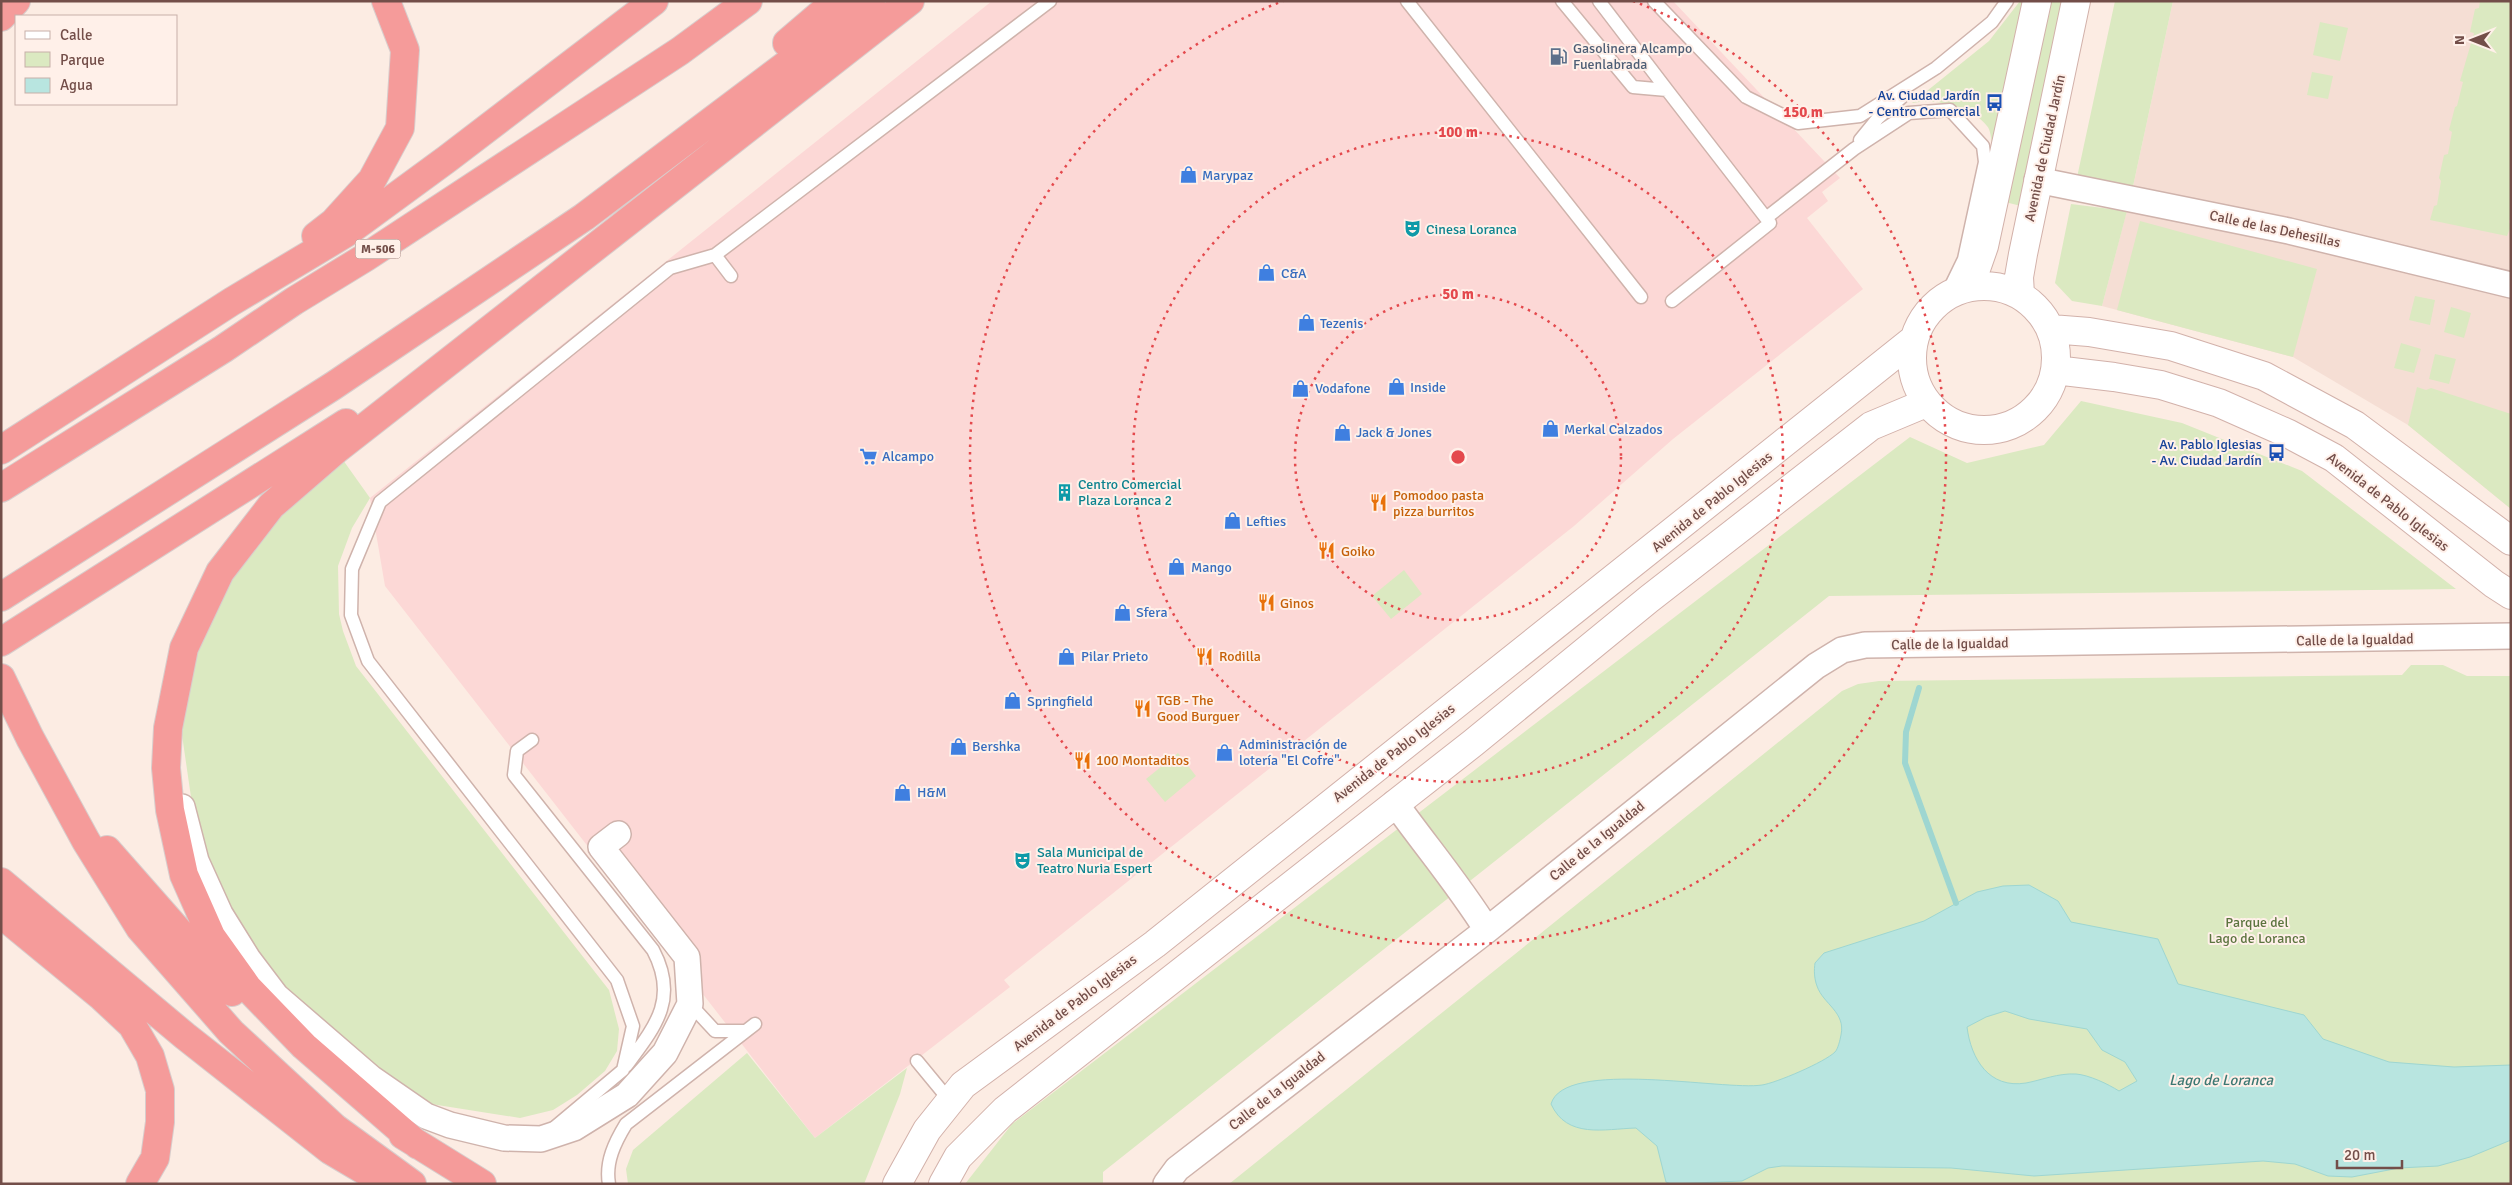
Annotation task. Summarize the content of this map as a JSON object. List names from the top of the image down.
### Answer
{
  "streets": {
    "highway": ["M-506"],
    "main road": ["Avenida de Ciudad Jardín", "Avenida de Pablo Iglesias"],
    "street": ["Calle de las Dehesillas", "Calle de la Igualdad"]
  },
  "crossings": [
    ["Avenida de Ciudad Jardín", "Calle de las Dehesillas"],
    ["Avenida de Ciudad Jardín", "Avenida de Pablo Iglesias"]
  ],
  "water": ["Lago de Loranca"],
  "parks": ["Parque del Lago de Loranca"],
  "places": {
    "fuel station": ["Gasolinera Alcampo Fuenlabrada"],
    "bus stop": ["Av. Ciudad Jardín - Centro Comercial", "Av. Pablo Iglesias - Av. Ciudad Jardín"],
    "shop": [
      "Marypaz",
      "C&A",
      "Tezenis",
      "Inside",
      "Vodafone",
      "Merkal Calzados",
      "Jack & Jones",
      "Lefties",
      "Mango",
      "Sfera",
      "Pilar Prieto",
      "Springfield",
      "Bershka",
      "Administración de lotería \"El Cofre\"",
      "H&M"
    ],
    "theatre": ["Cinesa Loranca", "Sala Municipal de Teatro Nuria Espert"],
    "supermarket": ["Alcampo"],
    "building": ["Centro Comercial Plaza Loranca 2"],
    "restaurant": [
      "Pomodoo pasta pizza burritos",
      "Goiko",
      "Ginos",
      "Rodilla",
      "TGB - The Good Burguer",
      "100 Montaditos"
    ]
  },
  "legend": ["Calle", "Parque", "Agua"],
  "scale_bar": "20 m",
  "north": "left",
  "rings": ["150 m", "100 m", "50 m"]
}
